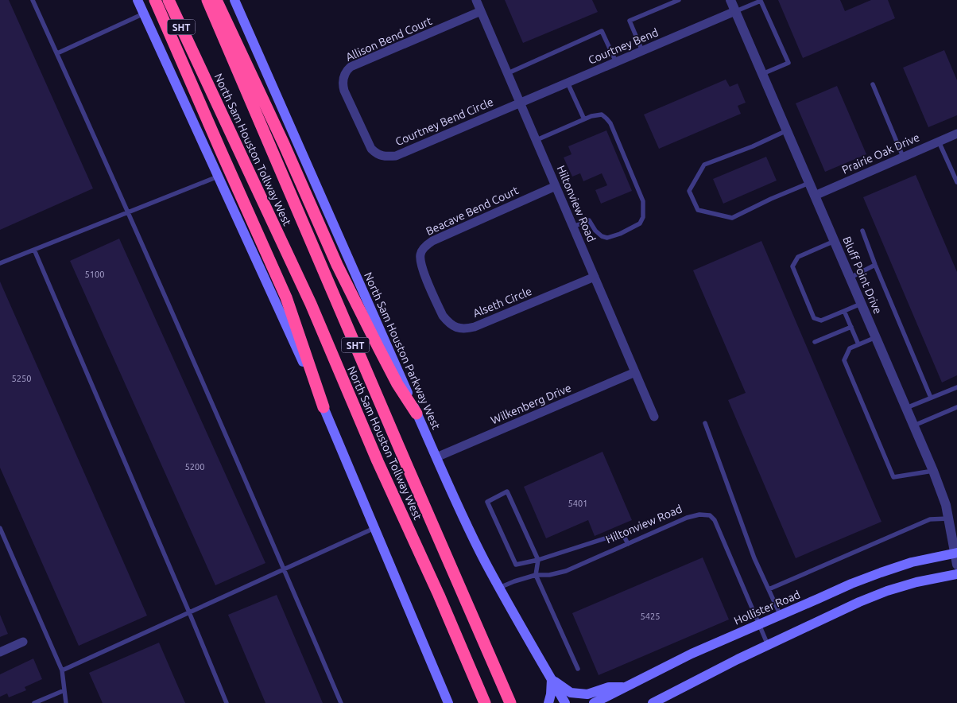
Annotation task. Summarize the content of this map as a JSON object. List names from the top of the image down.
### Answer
{
  "streets": {
    "highway": ["SHT", "North Sam Houston Tollway West"],
    "main road": ["North Sam Houston Parkway West", "Hollister Road"],
    "street": [
      "Allison Bend Court",
      "Courtney Bend",
      "Courtney Bend Circle",
      "Prairie Oak Drive",
      "Hiltonview Road",
      "Beacave Bend Court",
      "Bluff Point Drive",
      "Alseth Circle",
      "Wilkenberg Drive"
    ]
  },
  "crossings": [
    ["Allison Bend Court", "Courtney Bend Circle"],
    ["Allison Bend Court", "Hiltonview Road"],
    ["Courtney Bend", "Courtney Bend Circle"],
    ["Courtney Bend", "Hiltonview Road"],
    ["Courtney Bend", "Bluff Point Drive"],
    ["Courtney Bend Circle", "Hiltonview Road"],
    ["Prairie Oak Drive", "Bluff Point Drive"],
    ["Hiltonview Road", "Beacave Bend Court"],
    ["Hiltonview Road", "Alseth Circle"],
    ["Hiltonview Road", "North Sam Houston Parkway West"],
    ["Hiltonview Road", "Wilkenberg Drive"],
    ["Hiltonview Road", "Hollister Road"],
    ["Beacave Bend Court", "Alseth Circle"],
    ["Bluff Point Drive", "Hollister Road"],
    ["North Sam Houston Parkway West", "Wilkenberg Drive"]
  ],
  "house_numbers": [
    "5100",
    "5250",
    "5200",
    "5401",
    "5425"
  ]
}
